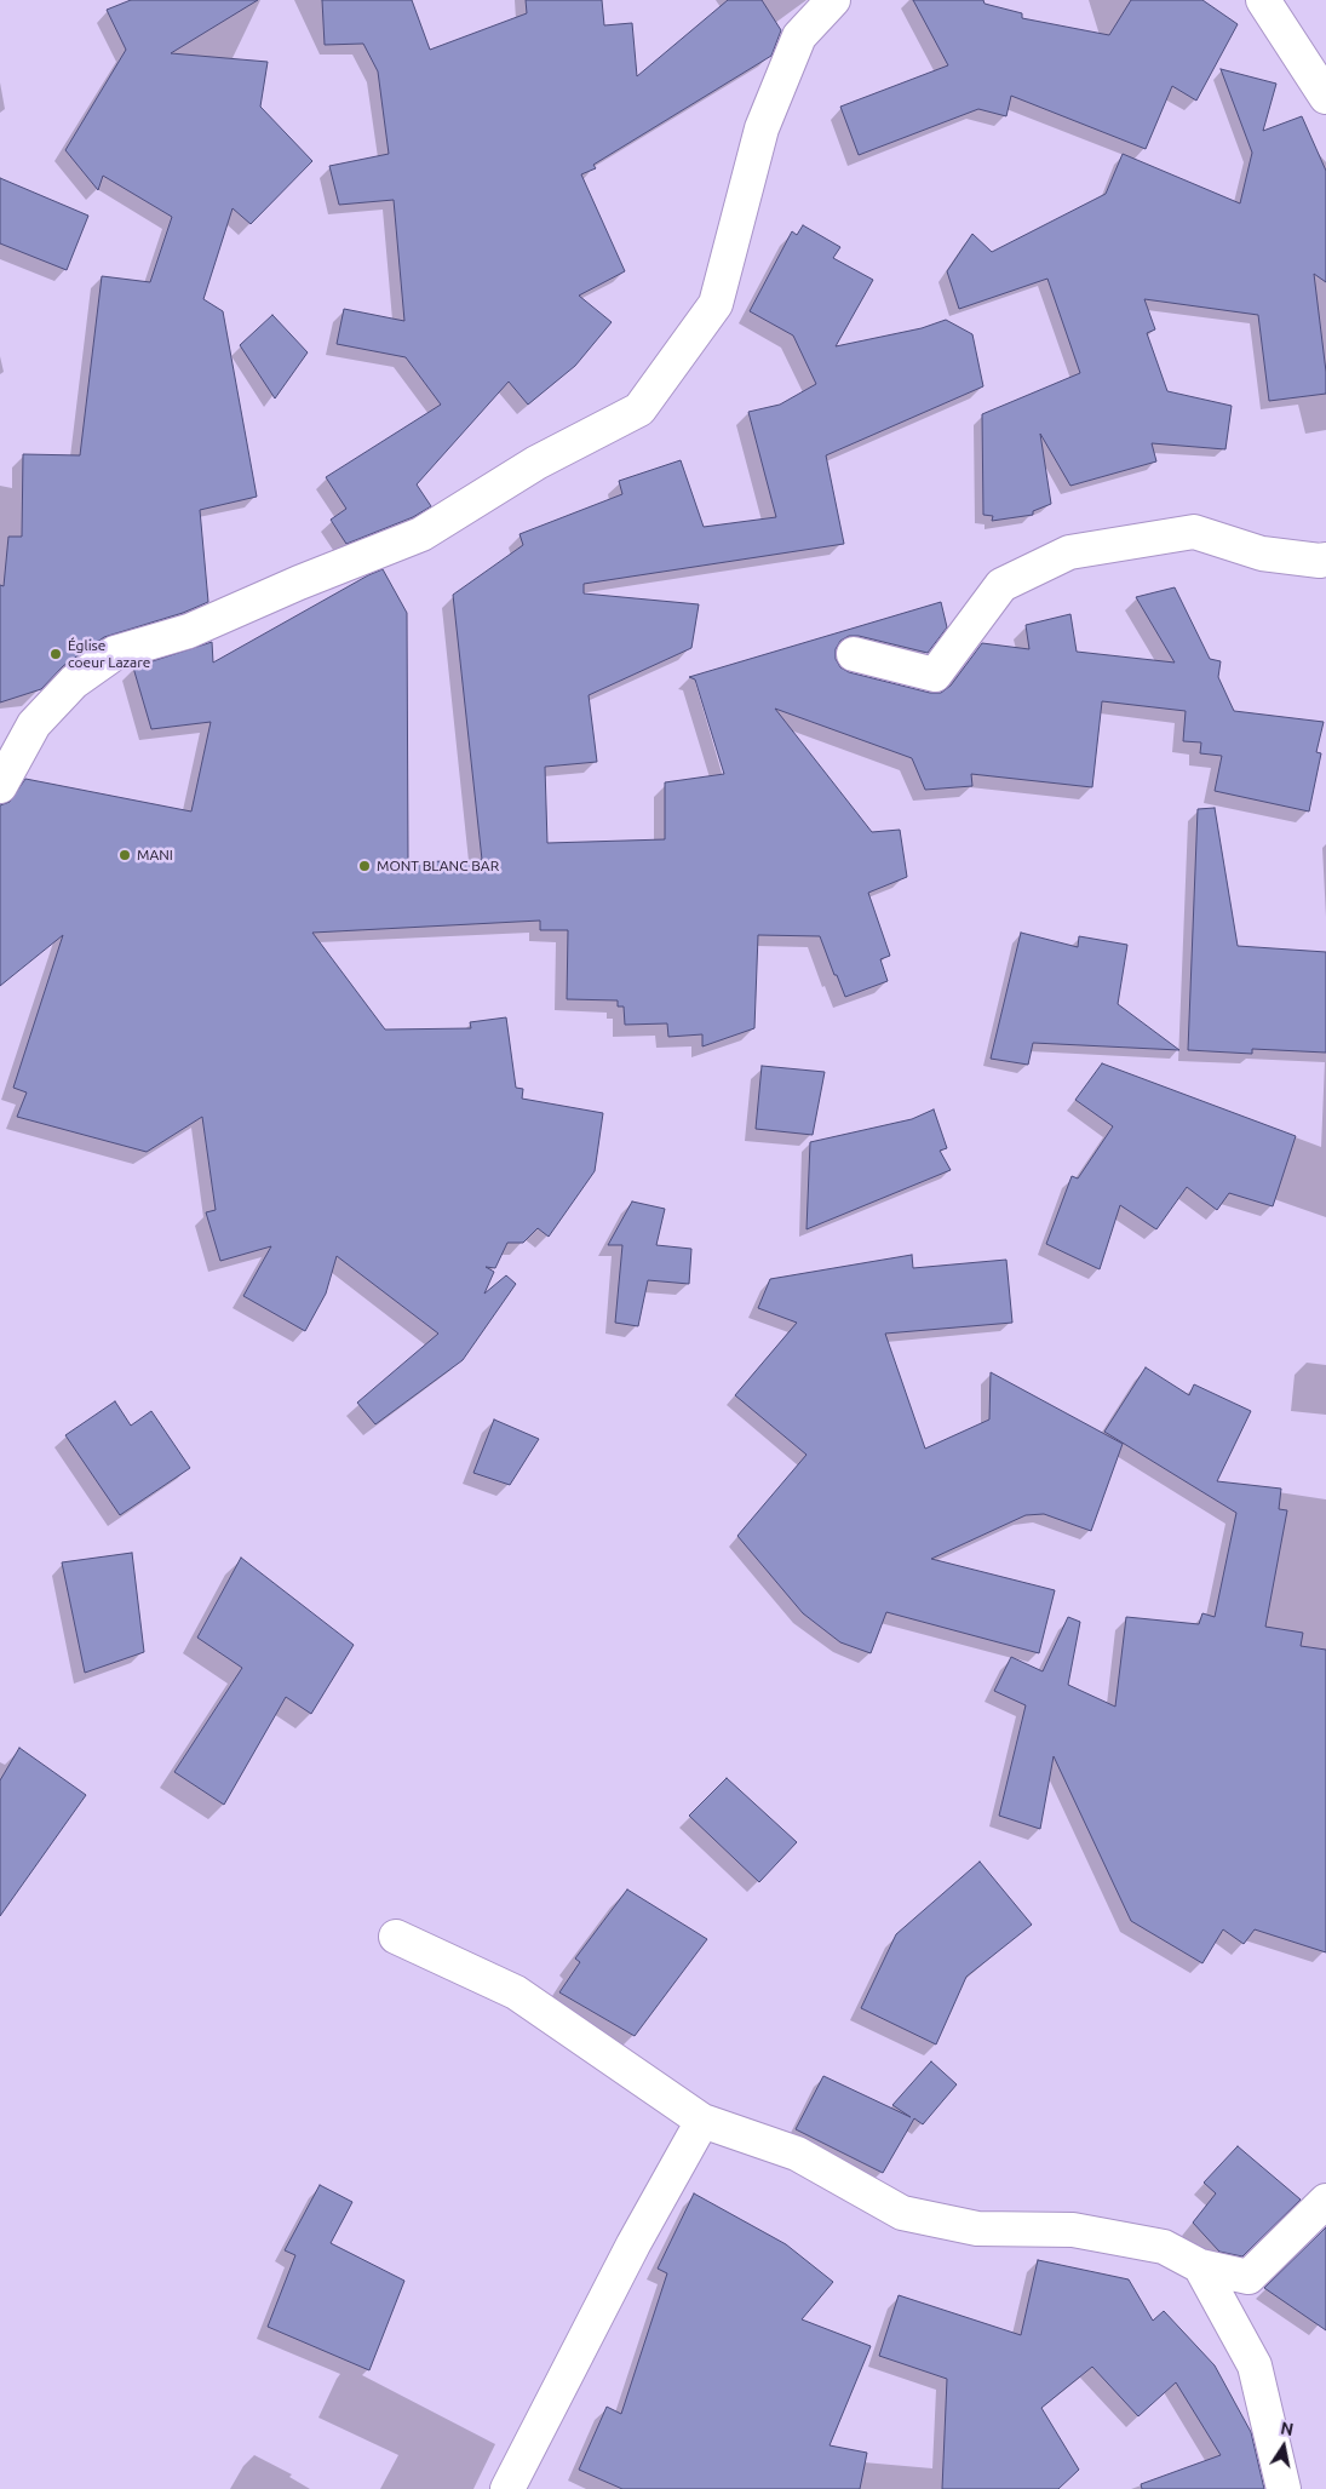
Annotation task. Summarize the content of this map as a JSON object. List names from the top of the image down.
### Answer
{
  "places": ["Église coeur Lazare", "MANI", "MONT BLANC BAR"],
  "north": "top"
}
